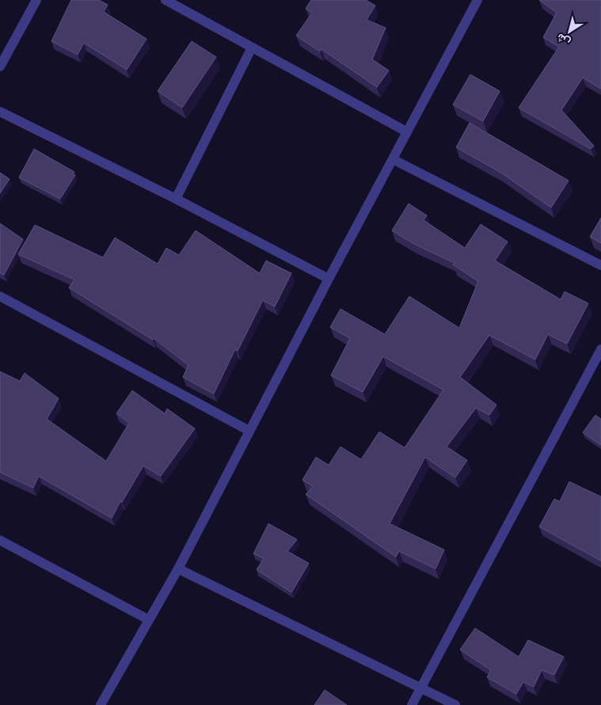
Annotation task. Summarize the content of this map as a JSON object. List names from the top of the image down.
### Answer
{
  "north": "bottom left"
}
